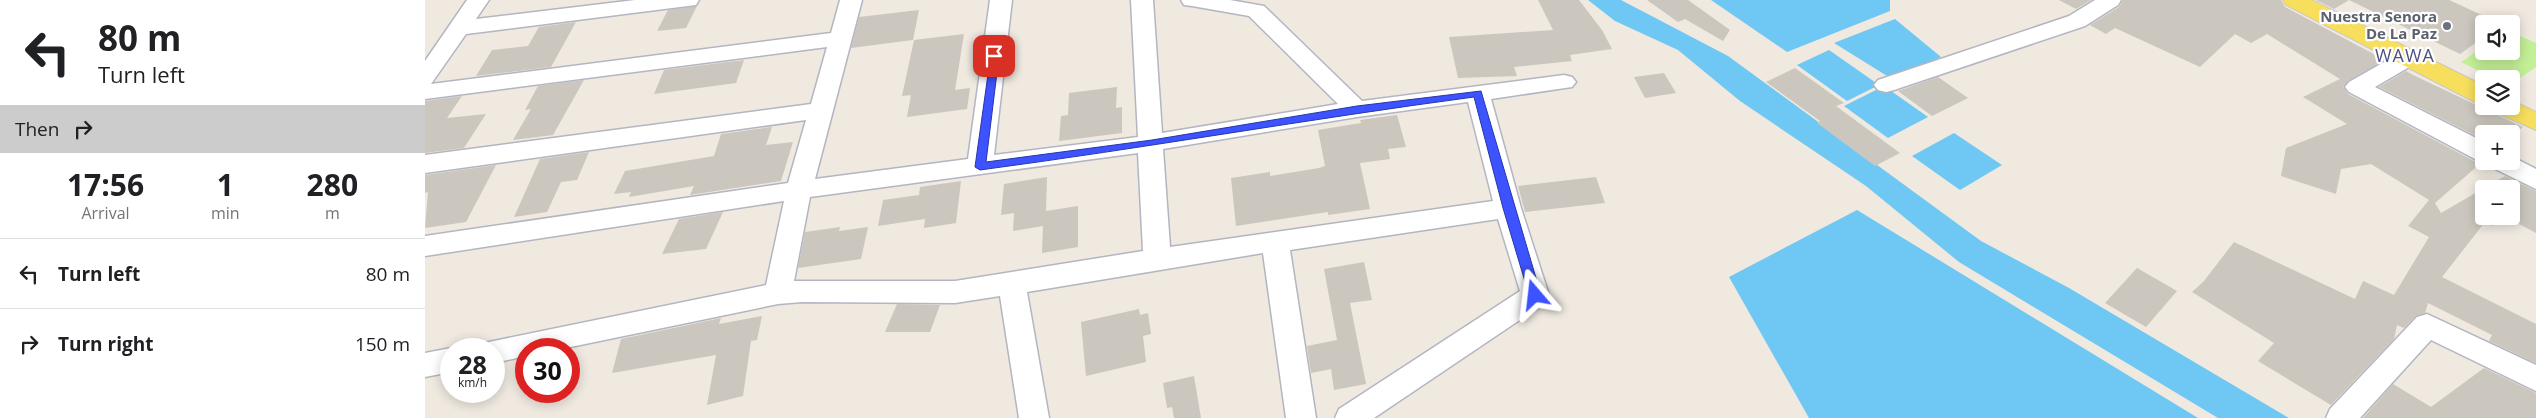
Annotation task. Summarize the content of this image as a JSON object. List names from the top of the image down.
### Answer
{
  "districts": ["WAWA"],
  "places": ["Nuestra Senora De La Paz"],
  "page": {
    "turn": ["80 m", "Turn left"],
    "map_buttons": ["+", "−"],
    "then": "Then",
    "eta": [
      "17:56",
      "Arrival",
      "1",
      "min",
      "280",
      "m"
    ],
    "list": [
      {
        "name": "Turn left",
        "value": "80 m"
      },
      {
        "name": "Turn right",
        "value": "150 m"
      }
    ],
    "speed": "28 km/h",
    "limit": "30"
  }
}
